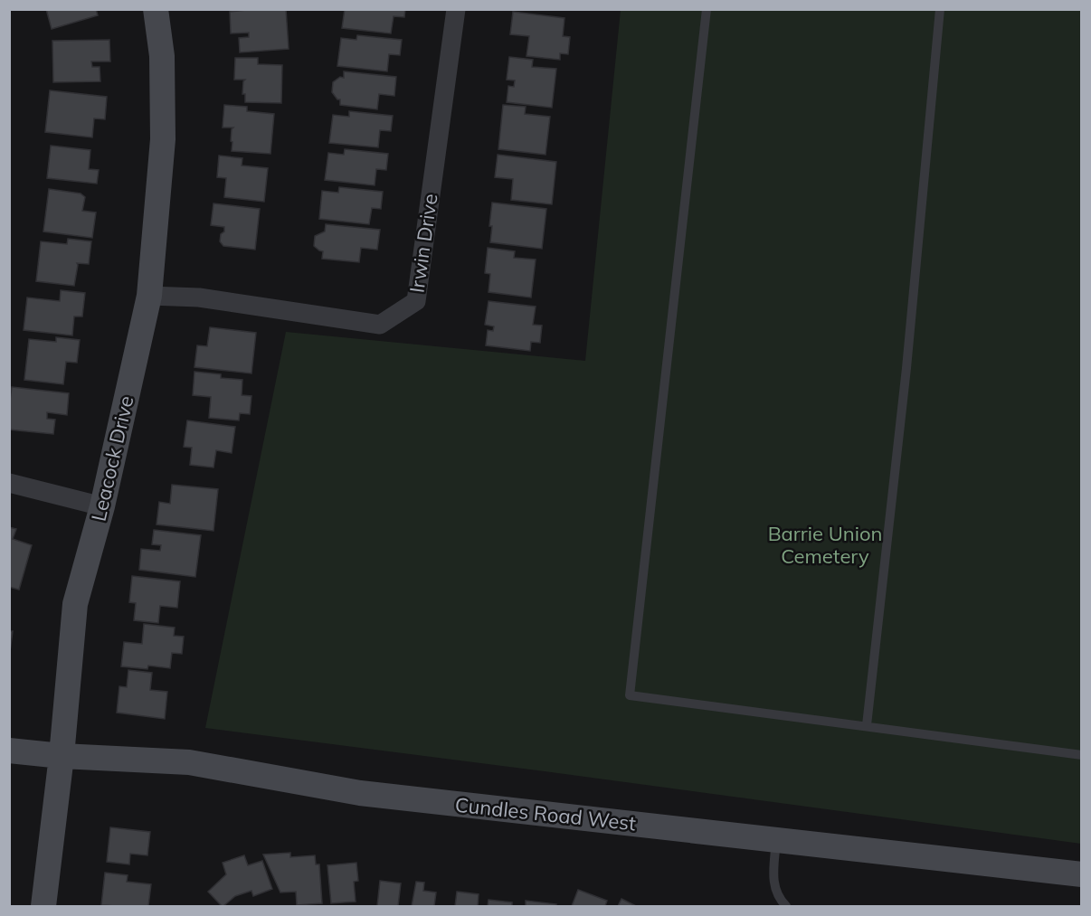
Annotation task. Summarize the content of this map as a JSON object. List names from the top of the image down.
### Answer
{
  "streets": {
    "street": ["Irwin Drive", "Leacock Drive", "Cundles Road West"]
  },
  "crossings": [
    ["Irwin Drive", "Leacock Drive"],
    ["Leacock Drive", "Cundles Road West"]
  ],
  "parks": ["Barrie Union Cemetery"]
}
